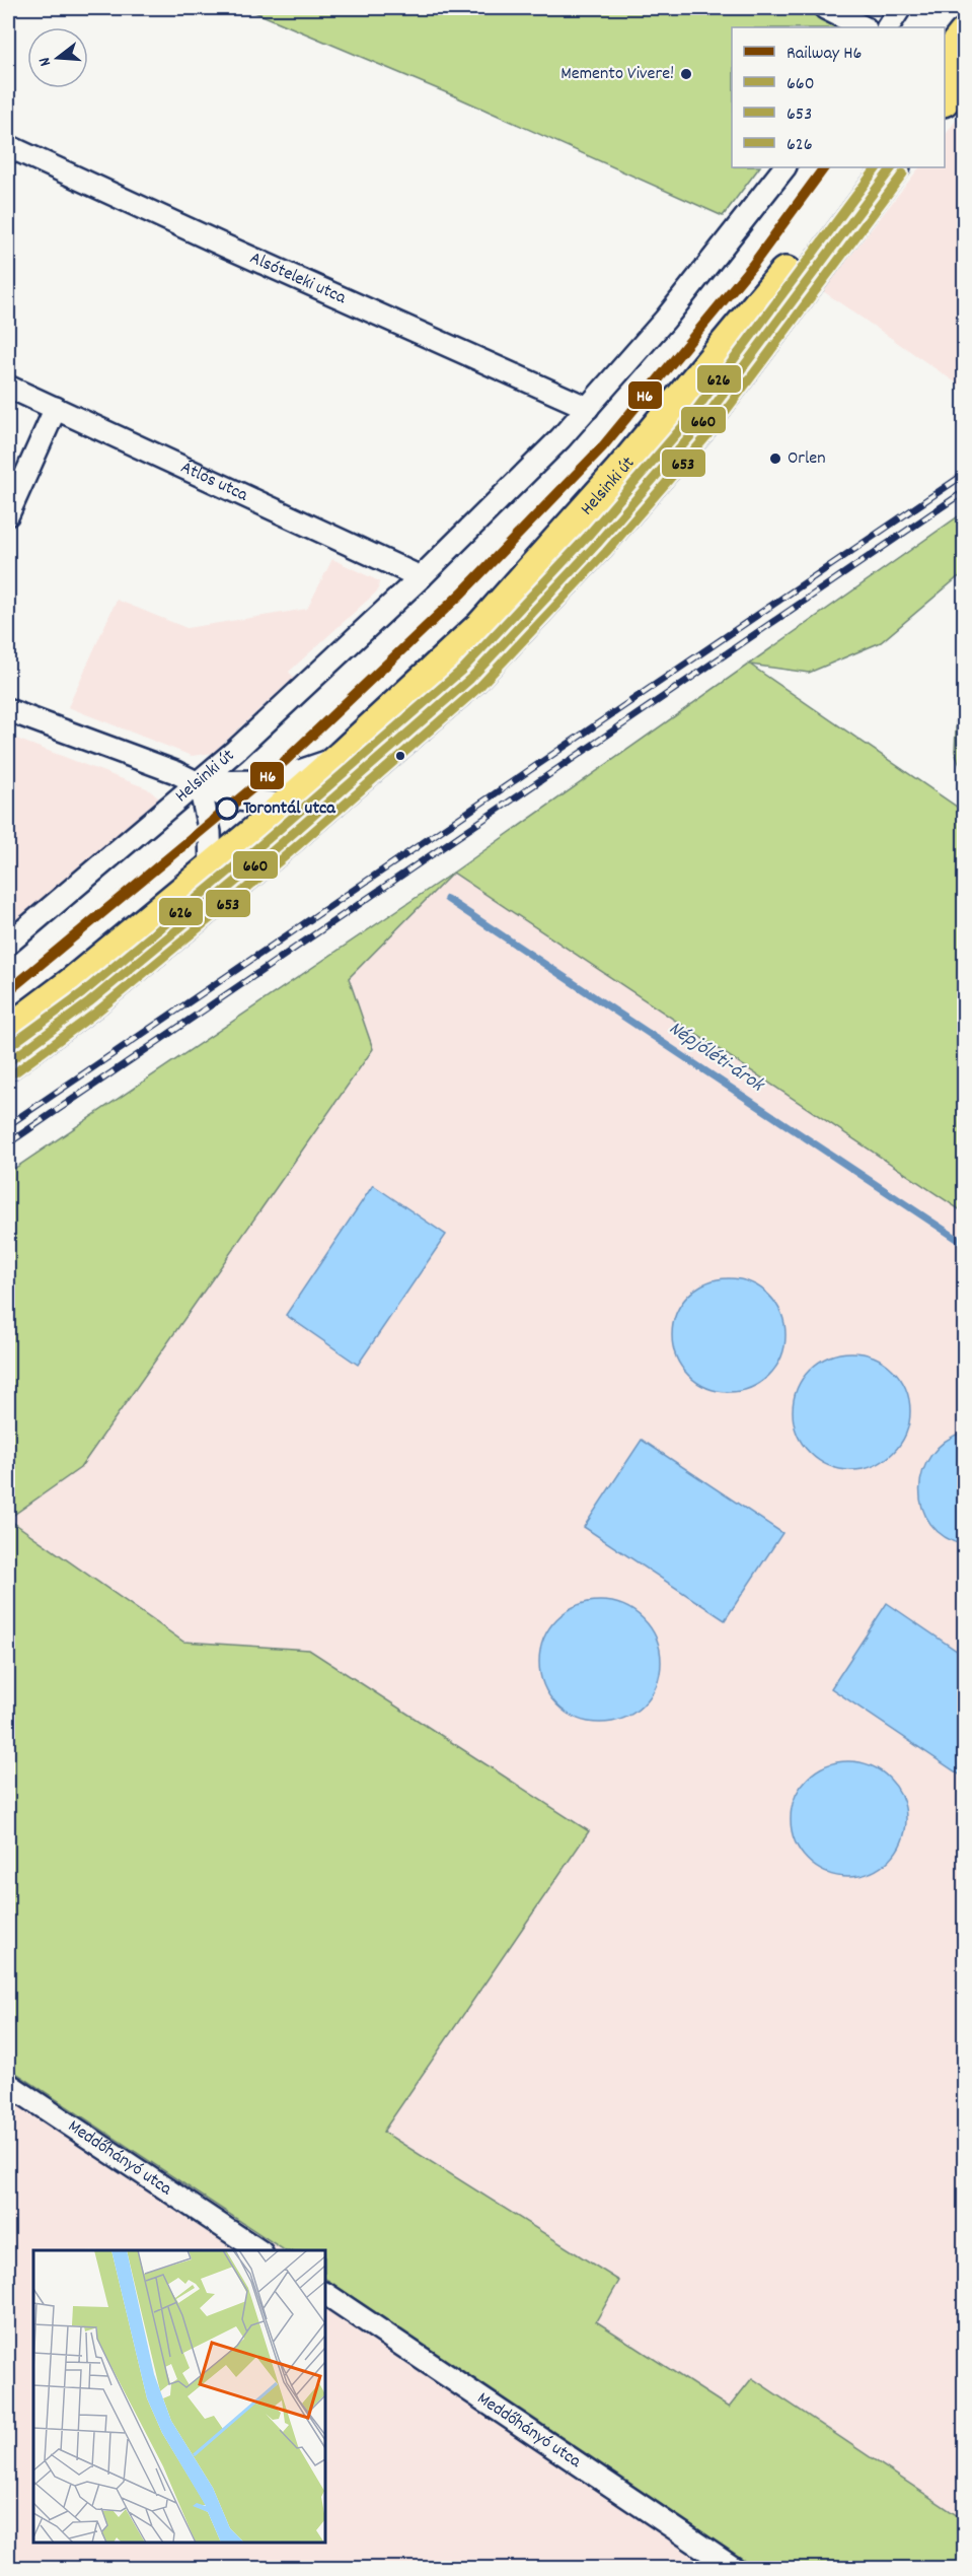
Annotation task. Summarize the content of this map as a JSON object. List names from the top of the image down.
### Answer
{
  "streets": {
    "main road": ["Helsinki út"],
    "street": ["Alsóteleki utca", "Átlós utca", "Meddőhányó utca"]
  },
  "crossings": [
    ["Alsóteleki utca", "Helsinki út"],
    ["Átlós utca", "Helsinki út"]
  ],
  "water": ["Népjóléti-árok"],
  "places": ["Memento Vivere!", "Orlen", "Torontál utca"],
  "lines": [
    "rail line H6",
    "transit line 660",
    "transit line 626",
    "transit line 653"
  ],
  "legend": [
    "Railway H6",
    "660",
    "653",
    "626"
  ],
  "north": "left"
}
